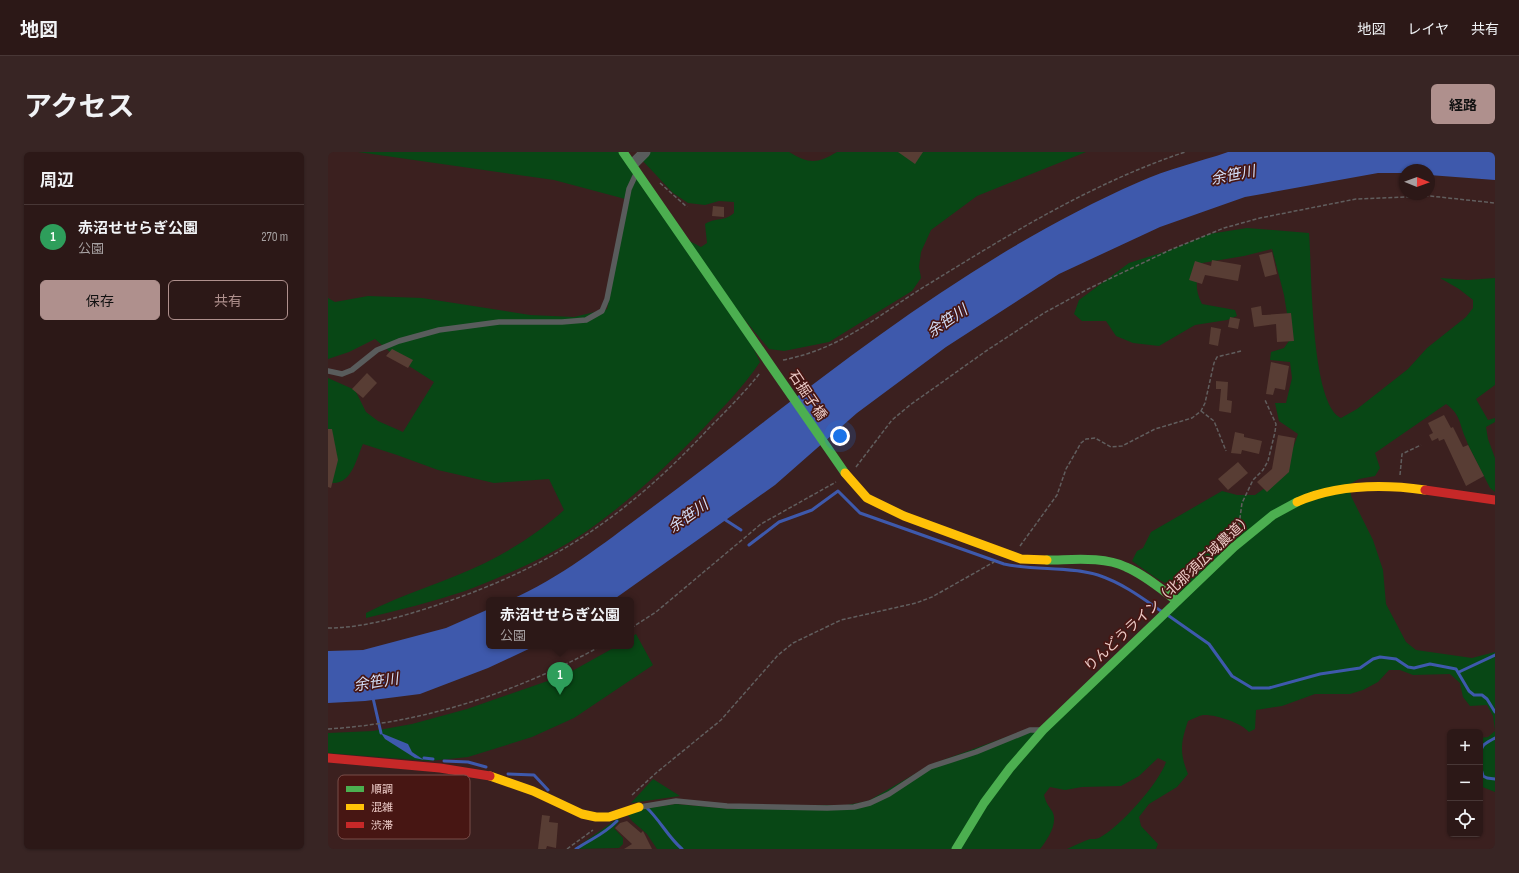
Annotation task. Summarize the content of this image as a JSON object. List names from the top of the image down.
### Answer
{
  "streets": {
    "street": ["石掘子橋", "りんどうライン（北那須広域農道）"]
  },
  "crossings": [
    ["石掘子橋", "りんどうライン（北那須広域農道）"]
  ],
  "water": ["余笹川"],
  "legend": ["順調", "混雑", "渋滞"],
  "north": "right",
  "page": {
    "header": "地図",
    "nav": ["地図", "レイヤ", "共有"],
    "title": "アクセス",
    "buttons": [
      "経路",
      ["保存", "共有"]
    ],
    "heading": "周辺",
    "list": [
      {
        "mark": "1",
        "name": "赤沼せせらぎ公園",
        "note": "公園",
        "value": "270 m"
      }
    ],
    "popup": ["赤沼せせらぎ公園", "公園"],
    "pins": "1",
    "map_buttons": ["+", "−"]
  }
}
